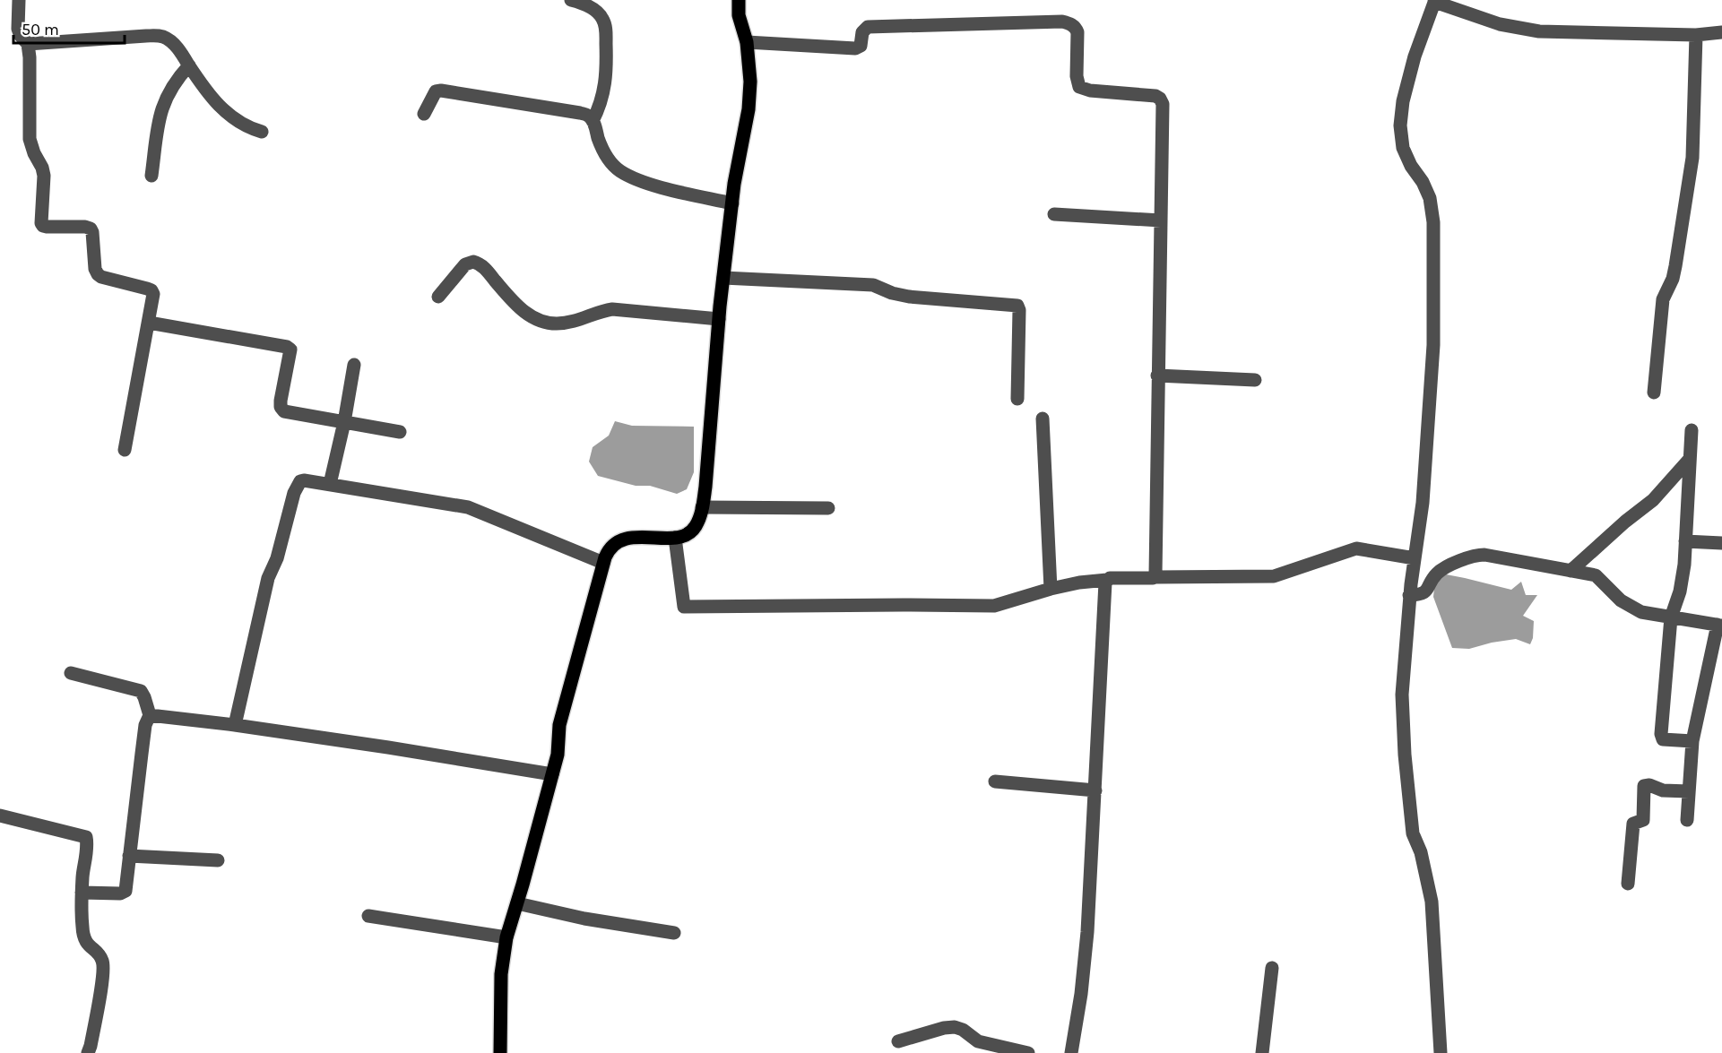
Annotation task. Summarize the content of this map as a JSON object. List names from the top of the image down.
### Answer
{
  "scale_bar": "50 m"
}
